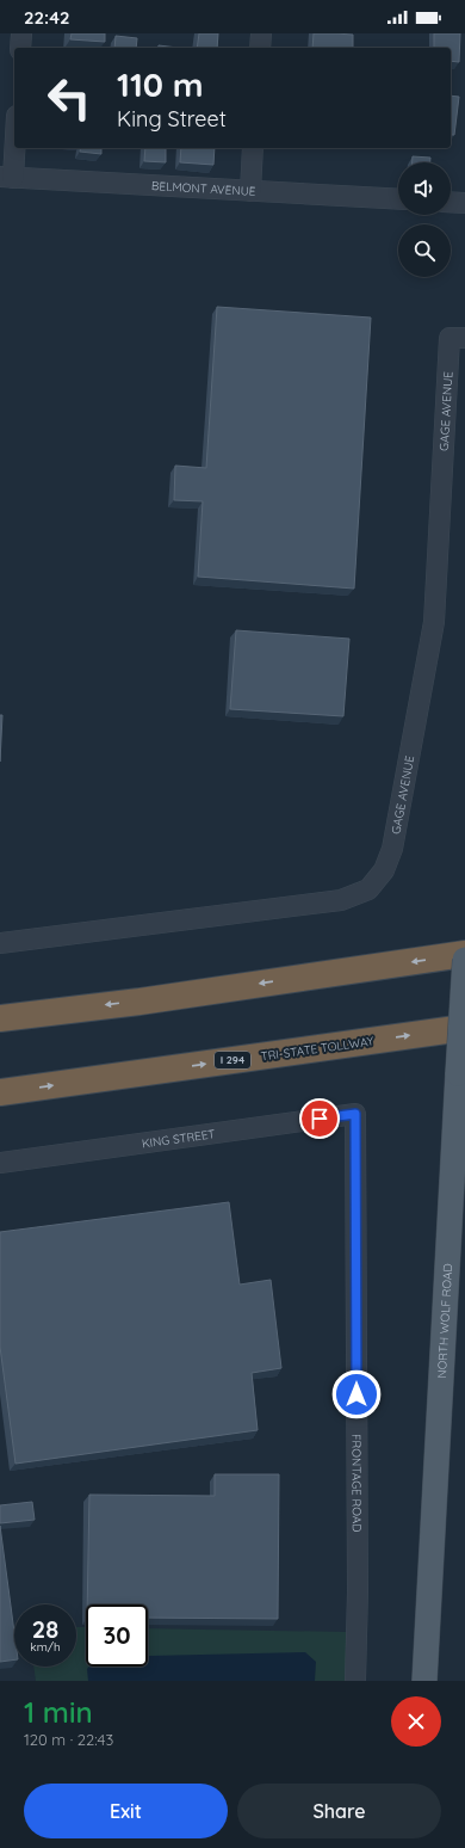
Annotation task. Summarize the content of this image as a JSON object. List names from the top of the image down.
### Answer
{
  "streets": {
    "highway": ["TRI-STATE TOLLWAY", "I 294"],
    "main road": ["NORTH WOLF ROAD"],
    "street": [
      "BELMONT AVENUE",
      "GAGE AVENUE",
      "KING STREET",
      "FRONTAGE ROAD"
    ]
  },
  "crossings": [
    ["KING STREET", "FRONTAGE ROAD"]
  ],
  "page": {
    "status": "22:42",
    "turn": ["110 m", "King Street"],
    "speed": "28 km/h",
    "limit": "30",
    "heading": ["1 min", "120 m · 22:43"],
    "buttons": ["Exit", "Share"]
  }
}
